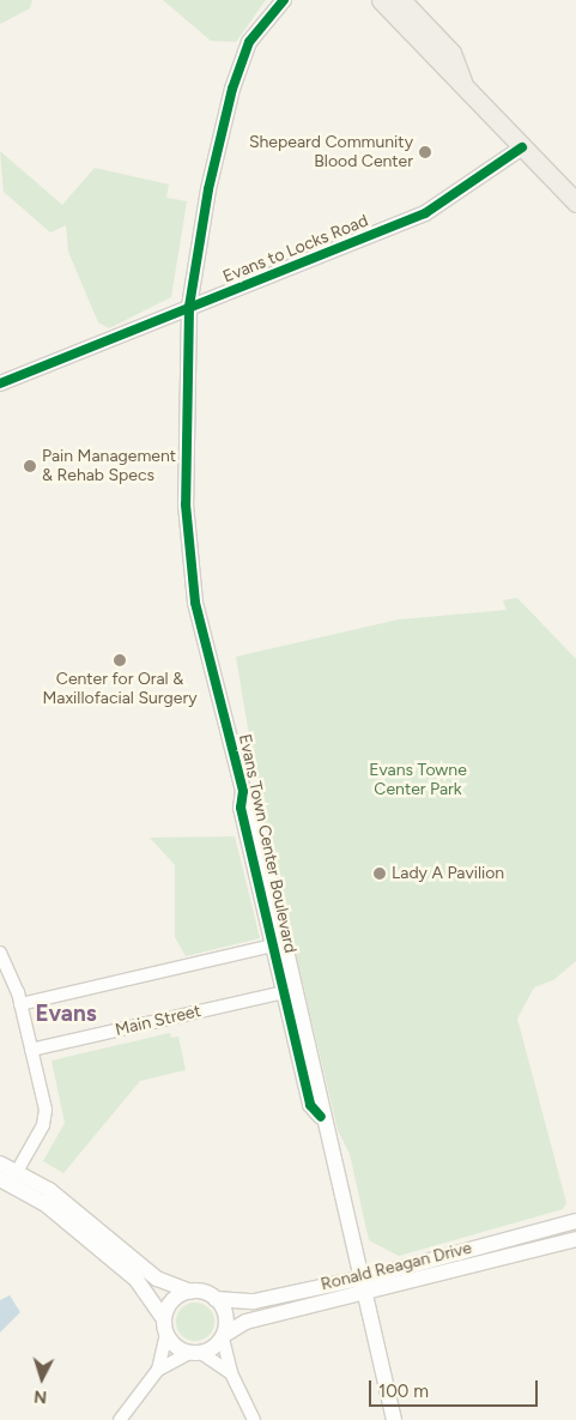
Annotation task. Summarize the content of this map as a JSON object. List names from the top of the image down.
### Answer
{
  "streets": {
    "street": [
      "Evans to Locks Road",
      "Evans Town Center Boulevard",
      "Main Street",
      "Ronald Reagan Drive"
    ]
  },
  "crossings": [
    ["Evans to Locks Road", "Evans Town Center Boulevard"],
    ["Evans Town Center Boulevard", "Main Street"],
    ["Evans Town Center Boulevard", "Ronald Reagan Drive"]
  ],
  "districts": ["Evans"],
  "parks": ["Evans Towne Center Park"],
  "places": [
    "Shepeard Community Blood Center",
    "Pain Management & Rehab Specs",
    "Center for Oral & Maxillofacial Surgery",
    "Lady A Pavilion"
  ],
  "scale_bar": "100 m",
  "north": "bottom"
}
